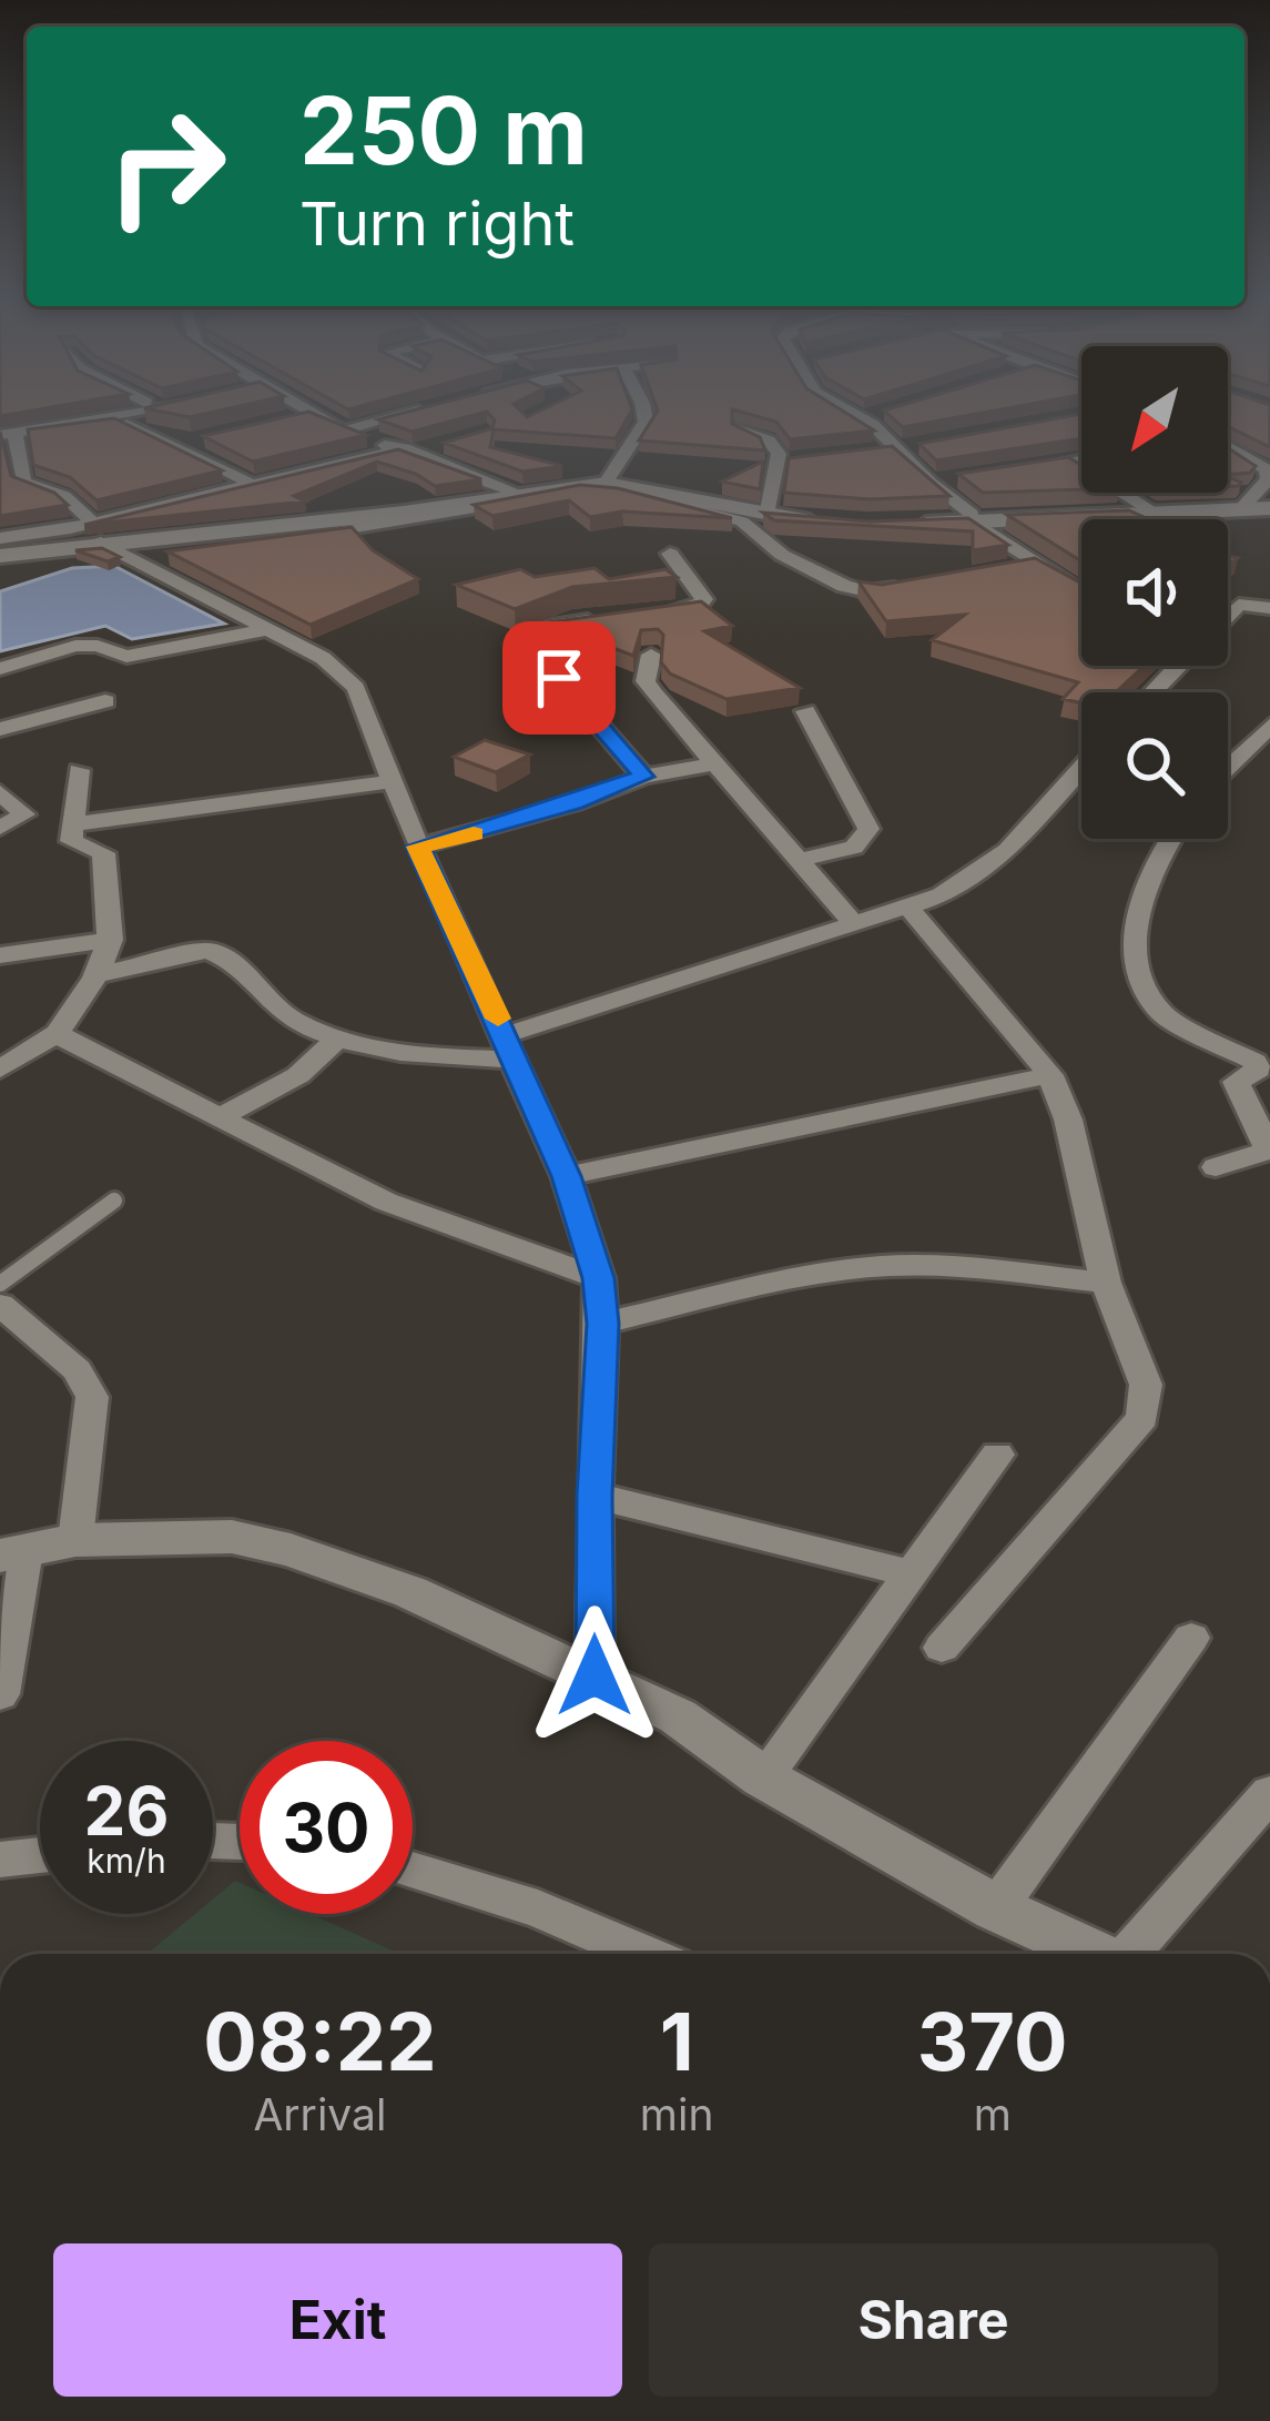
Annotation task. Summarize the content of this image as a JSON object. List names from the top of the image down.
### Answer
{
  "north": "bottom left",
  "page": {
    "turn": ["250 m", "Turn right"],
    "speed": "26 km/h",
    "limit": "30",
    "eta": [
      "08:22",
      "Arrival",
      "1",
      "min",
      "370",
      "m"
    ],
    "buttons": ["Exit", "Share"]
  }
}
